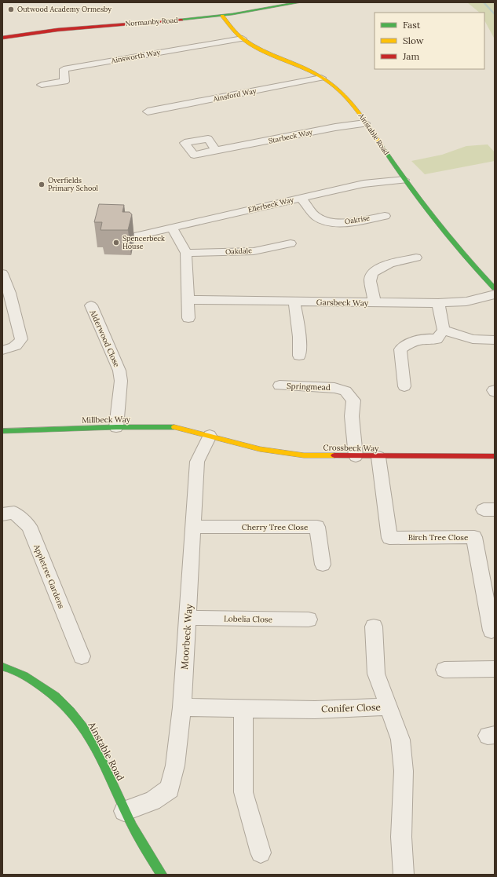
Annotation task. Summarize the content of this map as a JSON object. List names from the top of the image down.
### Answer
{
  "streets": {
    "street": [
      "Normanby Road",
      "Ainsworth Way",
      "Ainsford Way",
      "Ainstable Road",
      "Starbeck Way",
      "Ellerbeck Way",
      "Oakrise",
      "Oakdale",
      "Garsbeck Way",
      "Alderwood Close",
      "Springmead",
      "Millbeck Way",
      "Crossbeck Way",
      "Cherry Tree Close",
      "Birch Tree Close",
      "Appletree Gardens",
      "Lobelia Close",
      "Moorbeck Way",
      "Conifer Close"
    ]
  },
  "crossings": [
    ["Normanby Road", "Ainstable Road"],
    ["Ainsworth Way", "Ainstable Road"],
    ["Ainsford Way", "Ainstable Road"],
    ["Ainstable Road", "Starbeck Way"],
    ["Ainstable Road", "Ellerbeck Way"],
    ["Ainstable Road", "Moorbeck Way"],
    ["Ellerbeck Way", "Oakrise"],
    ["Alderwood Close", "Millbeck Way"],
    ["Springmead", "Crossbeck Way"],
    ["Millbeck Way", "Crossbeck Way"],
    ["Millbeck Way", "Moorbeck Way"],
    ["Crossbeck Way", "Birch Tree Close"],
    ["Crossbeck Way", "Moorbeck Way"],
    ["Cherry Tree Close", "Moorbeck Way"],
    ["Lobelia Close", "Moorbeck Way"],
    ["Moorbeck Way", "Conifer Close"]
  ],
  "places": ["Outwood Academy Ormesby", "Overfields Primary School", "Spencerbeck House"],
  "legend": ["Fast", "Slow", "Jam"]
}
